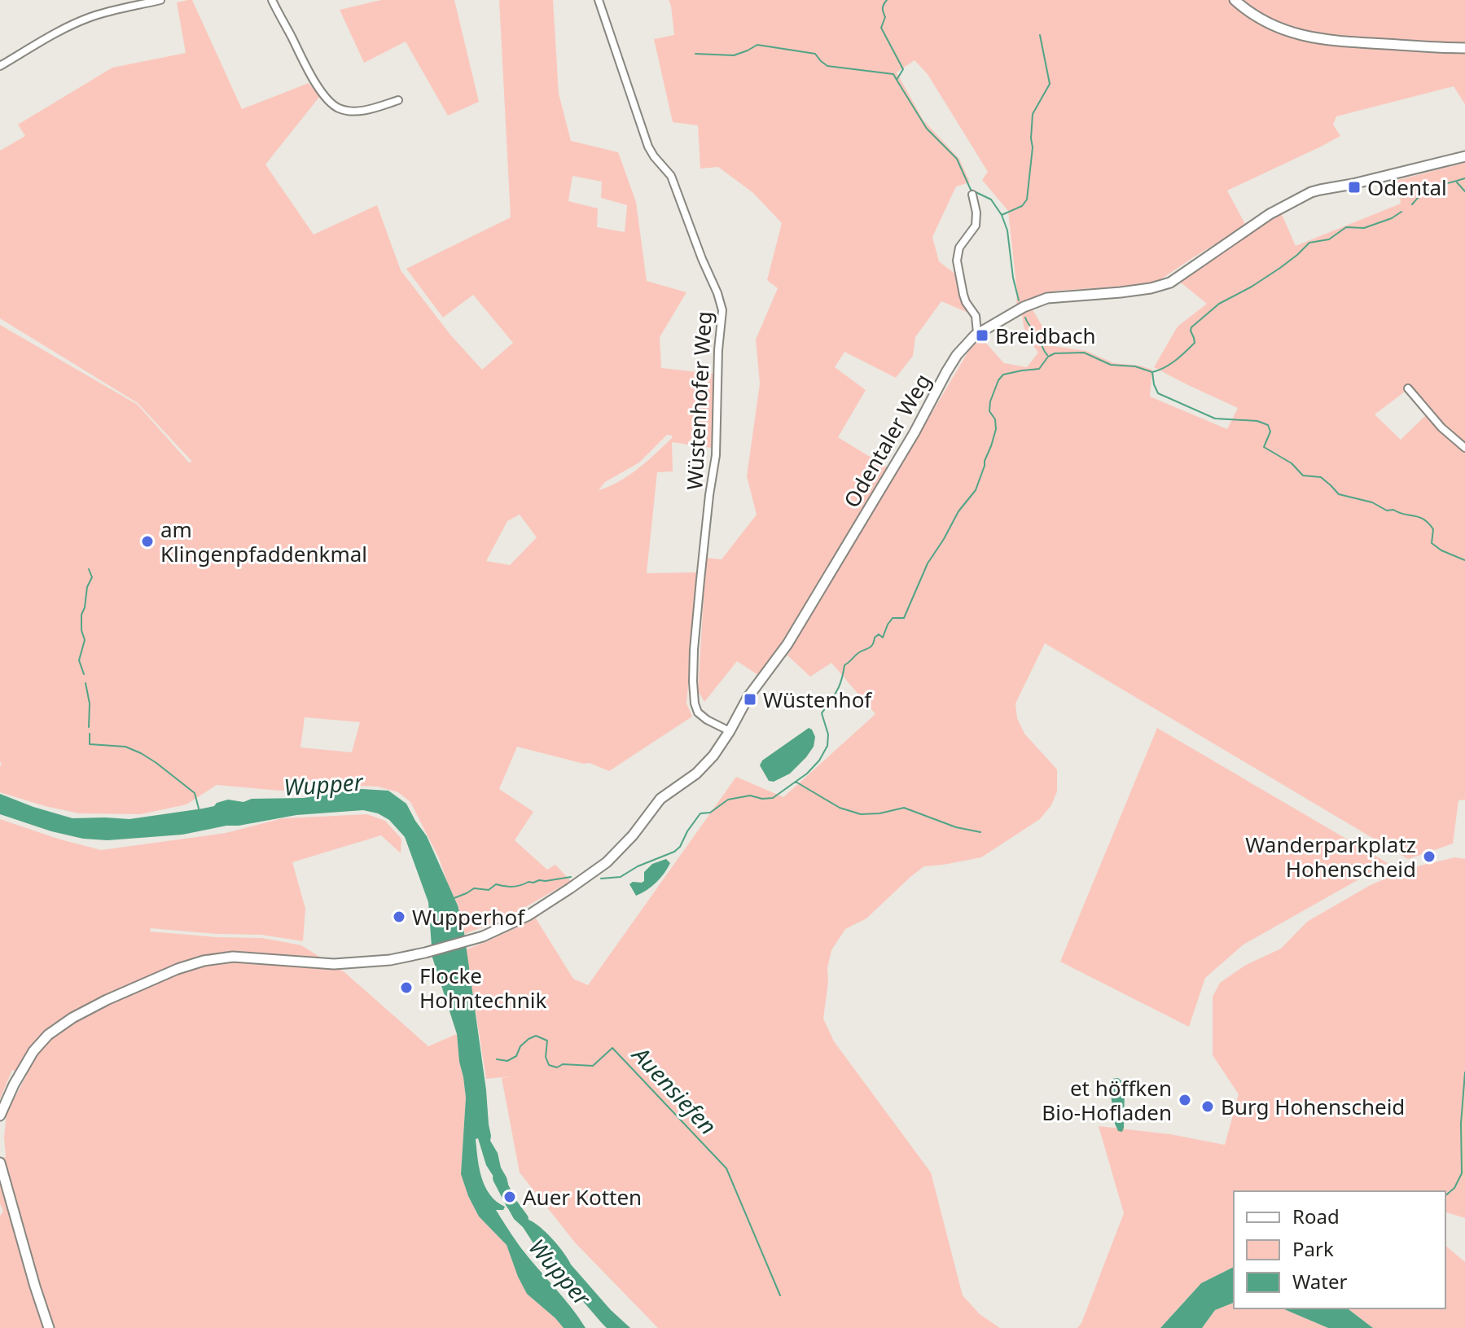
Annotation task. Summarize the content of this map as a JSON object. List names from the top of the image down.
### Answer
{
  "streets": {
    "main road": ["Odentaler Weg"],
    "street": ["Wüstenhofer Weg"]
  },
  "crossings": [
    ["Wüstenhofer Weg", "Odentaler Weg"]
  ],
  "water": ["Wupper", "Auensiefen"],
  "places": {
    "transit": ["Odental", "Breidbach", "Wüstenhof"],
    "other": [
      "am Klingenpfaddenkmal",
      "Wanderparkplatz Hohenscheid",
      "Wupperhof",
      "Flocke Hohntechnik",
      "et höffken Bio-Hofladen",
      "Burg Hohenscheid",
      "Auer Kotten"
    ]
  },
  "legend": ["Road", "Park", "Water"]
}
